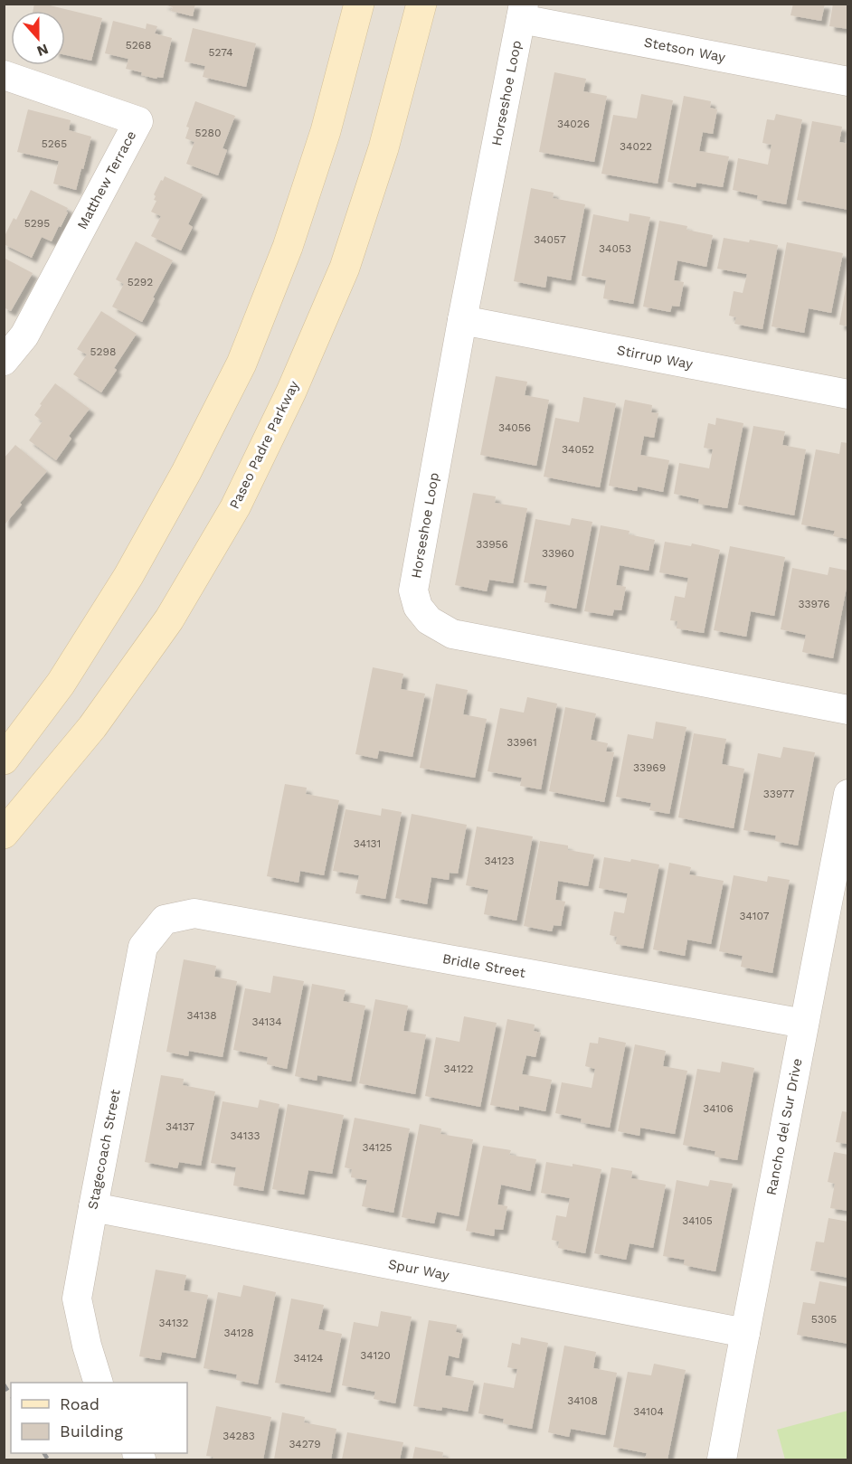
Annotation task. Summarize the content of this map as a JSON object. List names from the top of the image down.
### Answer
{
  "streets": {
    "main road": ["Paseo Padre Parkway"],
    "street": [
      "Stetson Way",
      "Horseshoe Loop",
      "Matthew Terrace",
      "Stirrup Way",
      "Bridle Street",
      "Rancho del Sur Drive",
      "Stagecoach Street",
      "Spur Way"
    ]
  },
  "crossings": [
    ["Stetson Way", "Horseshoe Loop"],
    ["Horseshoe Loop", "Stirrup Way"],
    ["Bridle Street", "Rancho del Sur Drive"],
    ["Bridle Street", "Stagecoach Street"],
    ["Rancho del Sur Drive", "Spur Way"],
    ["Stagecoach Street", "Spur Way"]
  ],
  "house_numbers": [
    "5268",
    "5274",
    "34026",
    "5280",
    "5265",
    "34022",
    "5295",
    "34057",
    "34053",
    "5292",
    "5298",
    "34056",
    "34052",
    "33956",
    "33960",
    "33976",
    "33961",
    "33969",
    "33977",
    "34131",
    "34123",
    "34107",
    "34138",
    "34134",
    "34122",
    "34106",
    "34137",
    "34133",
    "34125",
    "34105",
    "5305",
    "34132",
    "34128",
    "34120",
    "34124",
    "34108",
    "34104",
    "34283",
    "34279"
  ],
  "legend": ["Road", "Building"],
  "north": "bottom"
}
